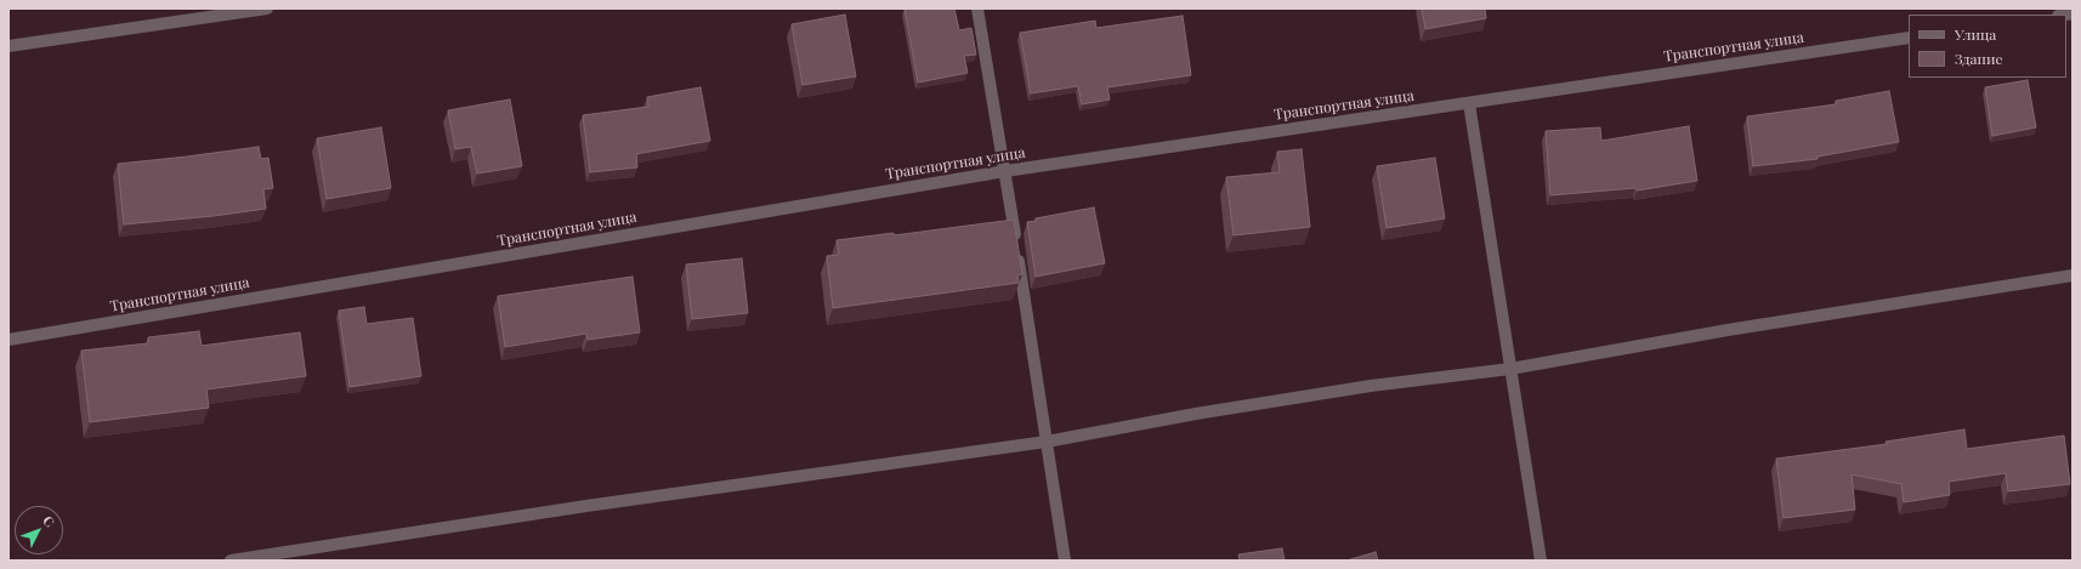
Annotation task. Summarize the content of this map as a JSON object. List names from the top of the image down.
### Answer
{
  "streets": {
    "street": ["Транспортная улица"]
  },
  "legend": ["Улица", "Здание"],
  "north": "top right"
}
